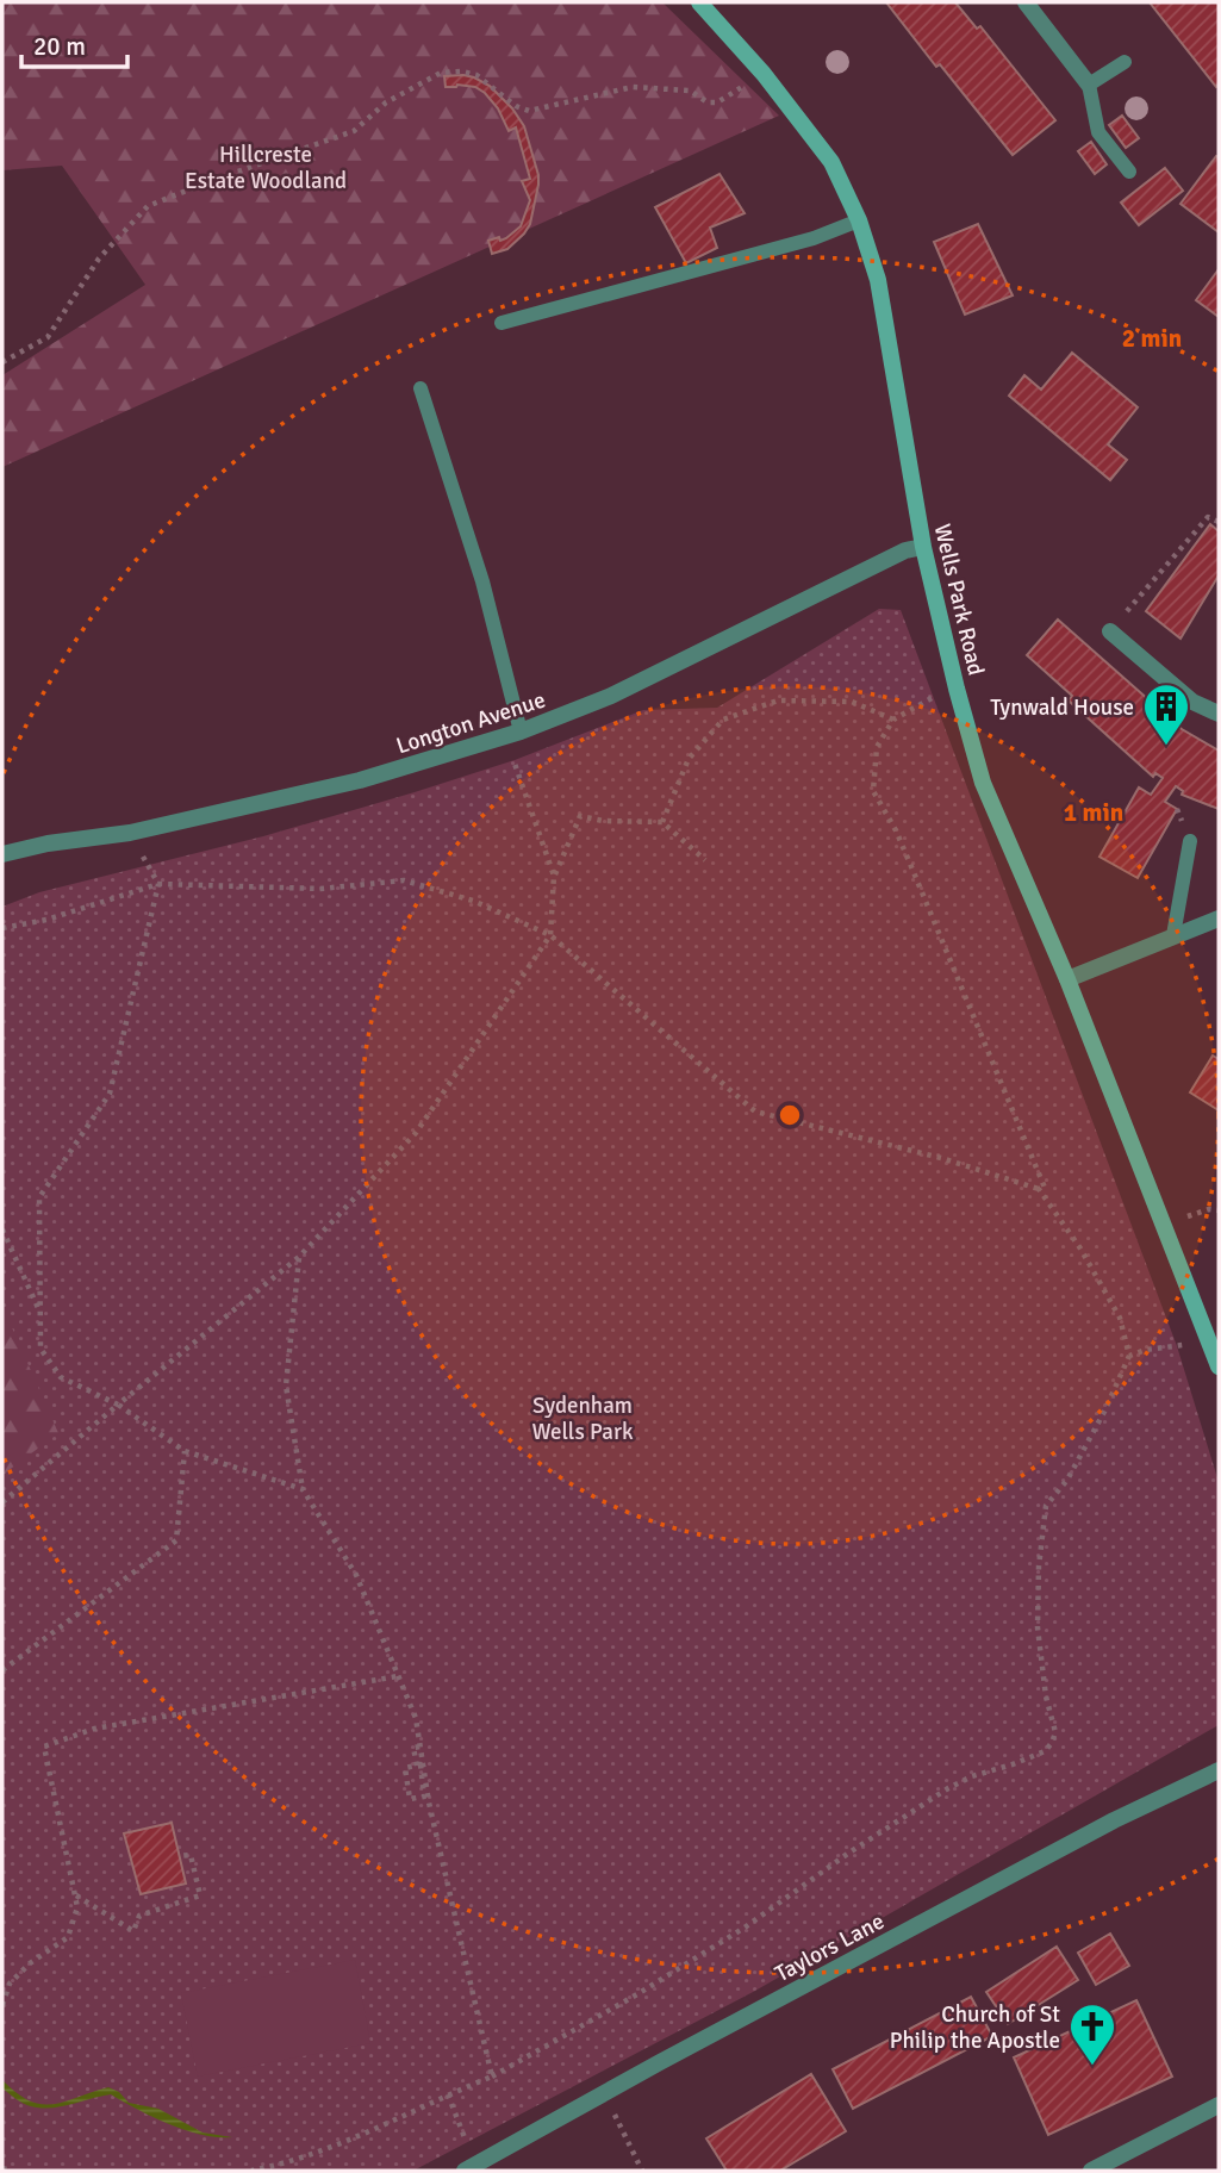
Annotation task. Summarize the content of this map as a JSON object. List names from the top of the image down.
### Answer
{
  "streets": {
    "street": ["Wells Park Road", "Longton Avenue", "Taylors Lane"]
  },
  "crossings": [
    ["Wells Park Road", "Longton Avenue"]
  ],
  "parks": ["Hillcreste Estate Woodland", "Sydenham Wells Park"],
  "places": {
    "building": ["Tynwald House"],
    "church": ["Church of St Philip the Apostle"]
  },
  "scale_bar": "20 m",
  "rings": ["2 min", "1 min"]
}
